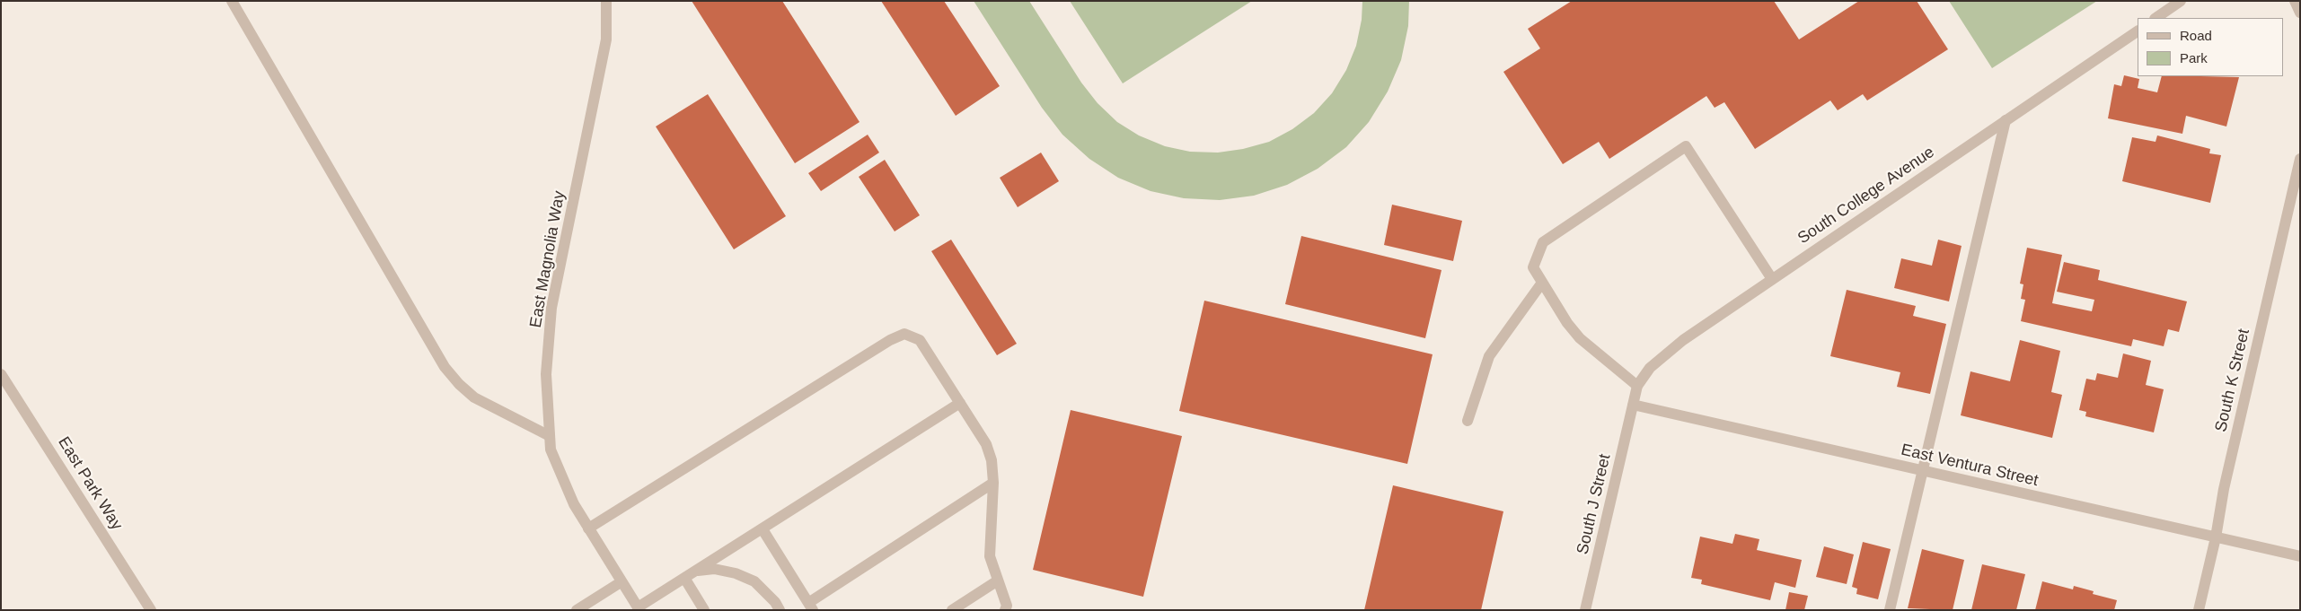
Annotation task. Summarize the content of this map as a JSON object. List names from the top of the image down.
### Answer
{
  "streets": {
    "street": [
      "South College Avenue",
      "East Magnolia Way",
      "South K Street",
      "East Ventura Street",
      "East Park Way",
      "South J Street"
    ]
  },
  "crossings": [
    ["South College Avenue", "East Ventura Street"],
    ["South College Avenue", "South J Street"],
    ["South K Street", "East Ventura Street"],
    ["East Ventura Street", "South J Street"]
  ],
  "legend": ["Road", "Park"]
}
